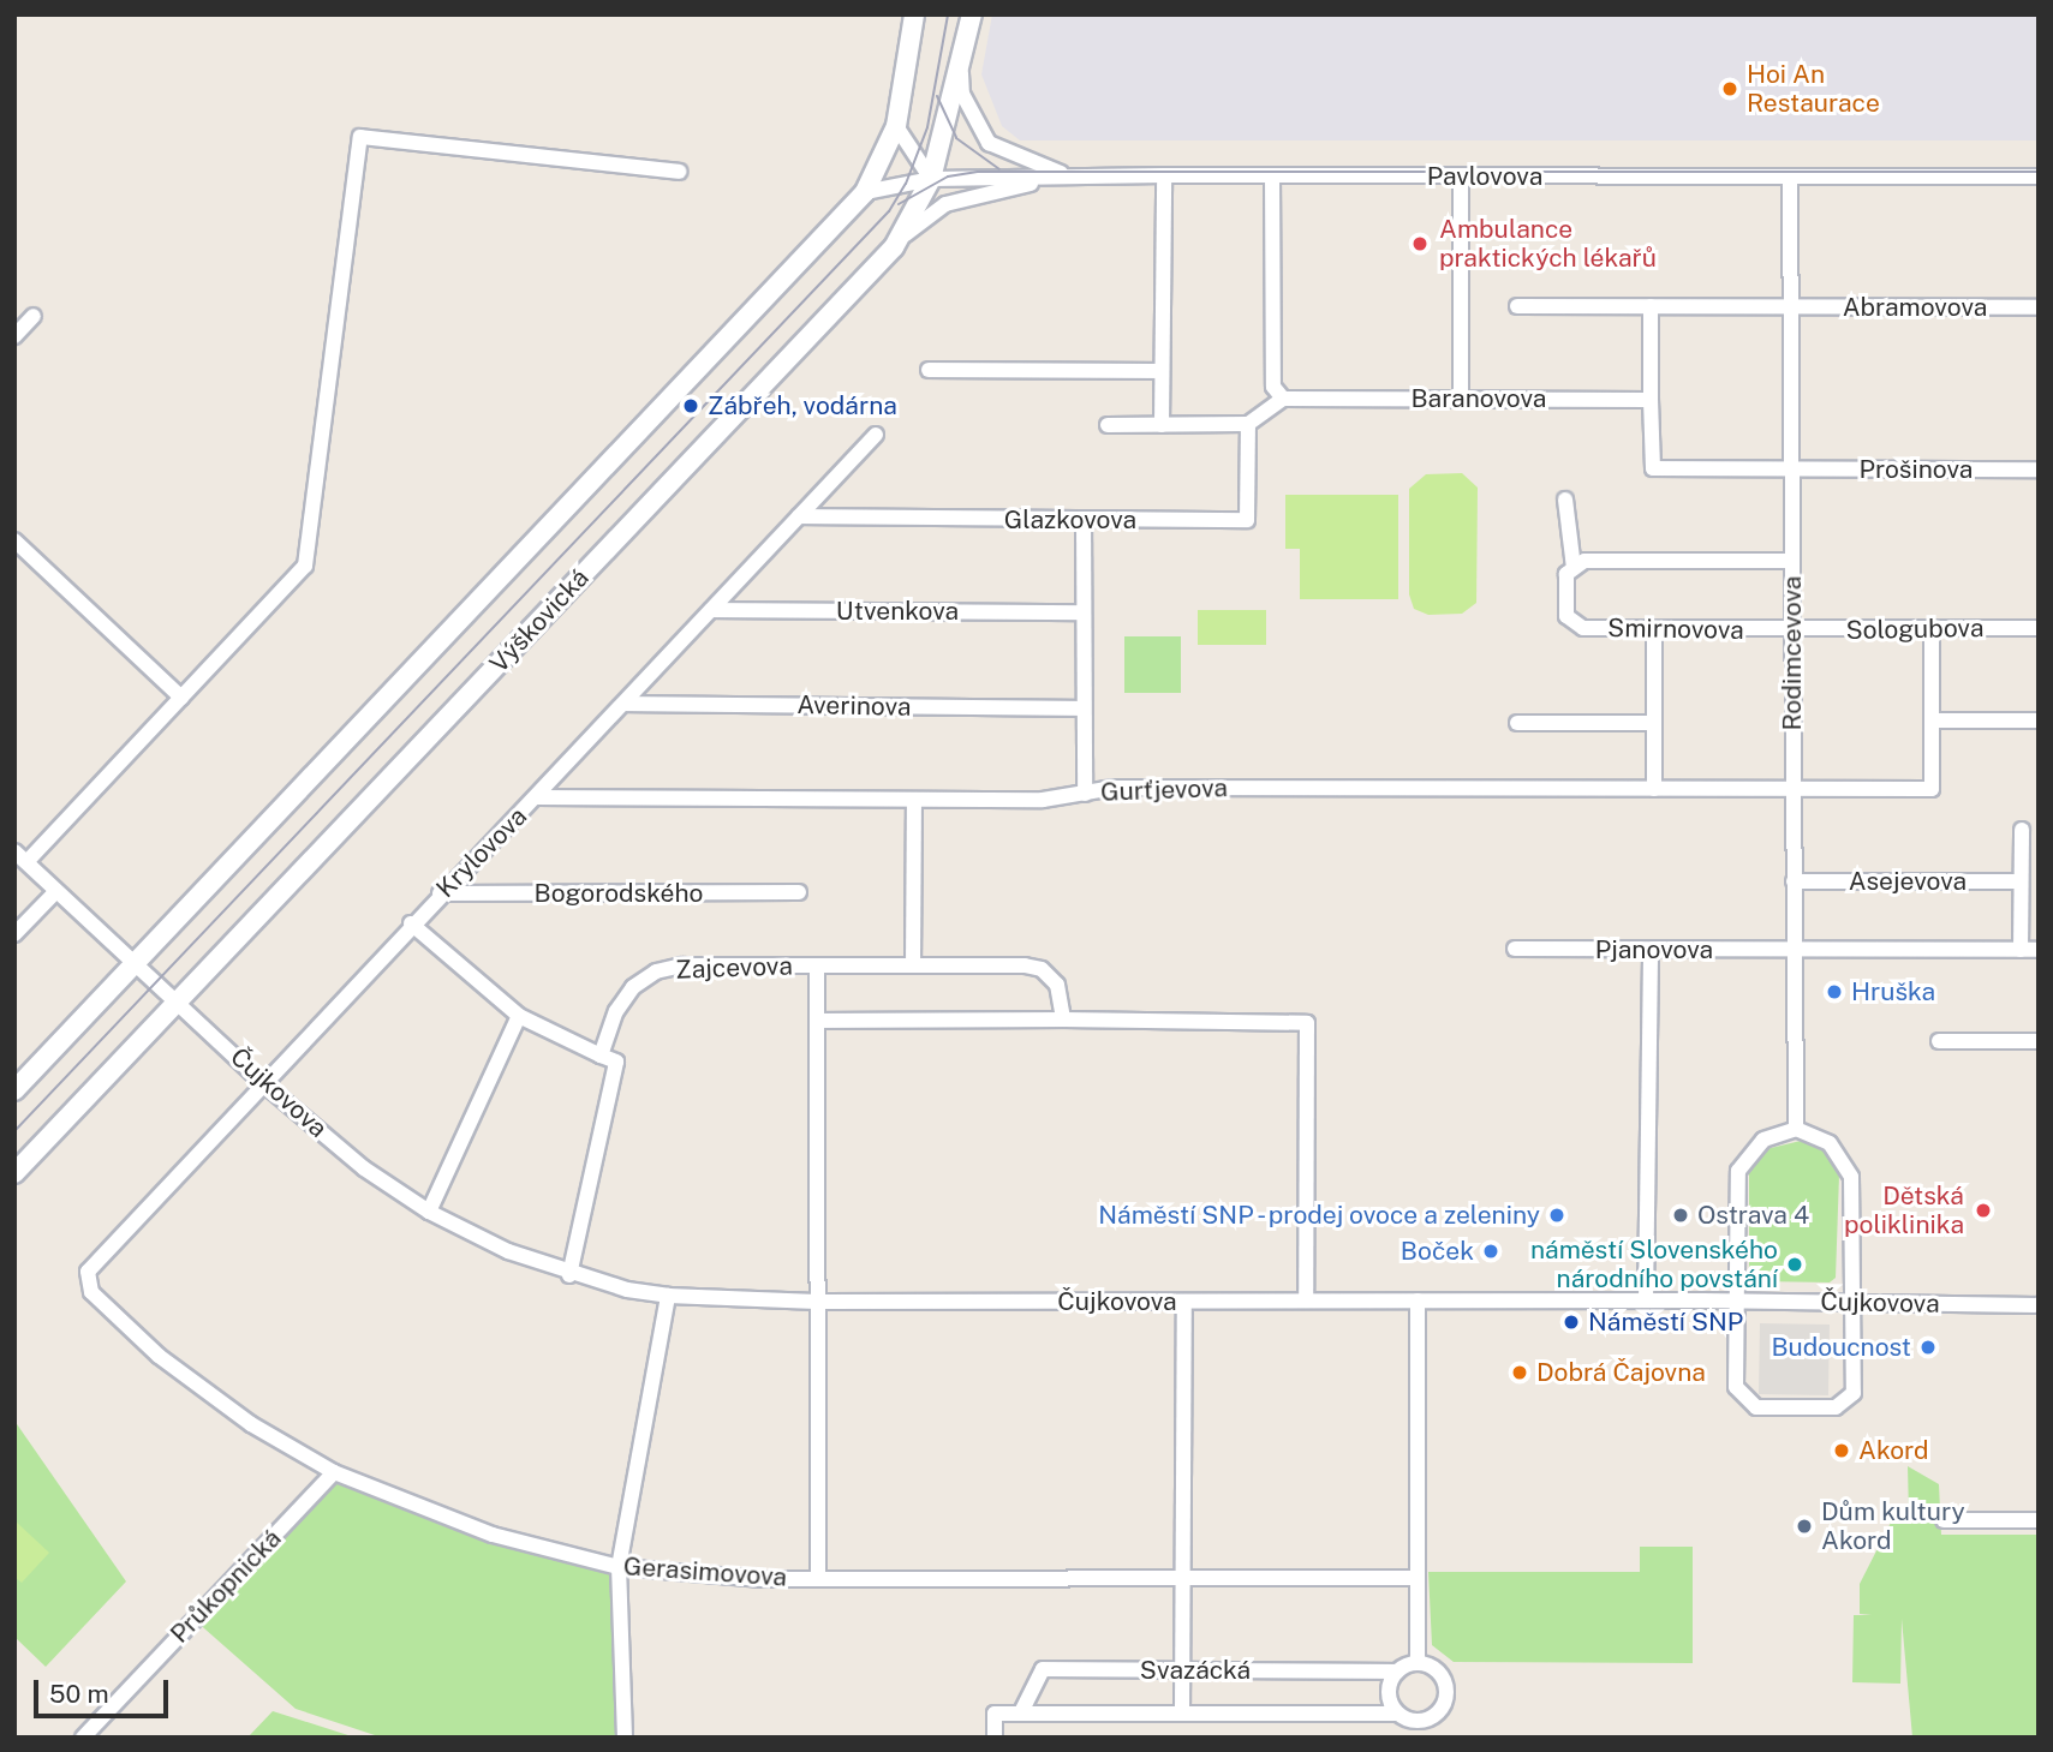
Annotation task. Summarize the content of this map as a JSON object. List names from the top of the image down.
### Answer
{
  "streets": {
    "street": [
      "Pavlovova",
      "Abramovova",
      "Baranovova",
      "Prošinova",
      "Glazkovova",
      "Utvenkova",
      "Výškovická",
      "Smirnovova",
      "Sologubova",
      "Rodimcevova",
      "Averinova",
      "Gurťjevova",
      "Krylovova",
      "Asejevova",
      "Bogorodského",
      "Pjanovova",
      "Zajcevova",
      "Čujkovova",
      "Gerasimovova",
      "Průkopnická",
      "Svazácká"
    ]
  },
  "crossings": [
    ["Pavlovova", "Výškovická"],
    ["Pavlovova", "Rodimcevova"],
    ["Abramovova", "Rodimcevova"],
    ["Prošinova", "Rodimcevova"],
    ["Glazkovova", "Krylovova"],
    ["Utvenkova", "Krylovova"],
    ["Výškovická", "Čujkovova"],
    ["Smirnovova", "Sologubova"],
    ["Smirnovova", "Rodimcevova"],
    ["Sologubova", "Rodimcevova"],
    ["Rodimcevova", "Gurťjevova"],
    ["Rodimcevova", "Asejevova"],
    ["Rodimcevova", "Pjanovova"],
    ["Averinova", "Krylovova"],
    ["Gurťjevova", "Krylovova"],
    ["Krylovova", "Bogorodského"],
    ["Krylovova", "Čujkovova"],
    ["Krylovova", "Gerasimovova"],
    ["Gerasimovova", "Průkopnická"]
  ],
  "places": [
    "Hoi An Restaurace",
    "Ambulance praktických lékařů",
    "Zábřeh, vodárna",
    "Hruška",
    "Dětská poliklinika",
    "Náměstí SNP - prodej ovoce a zeleniny",
    "Ostrava 4",
    "Boček",
    "náměstí Slovenského národního povstání",
    "Náměstí SNP",
    "Budoucnost",
    "Dobrá Čajovna",
    "Akord",
    "Dům kultury Akord"
  ],
  "scale_bar": "50 m"
}
